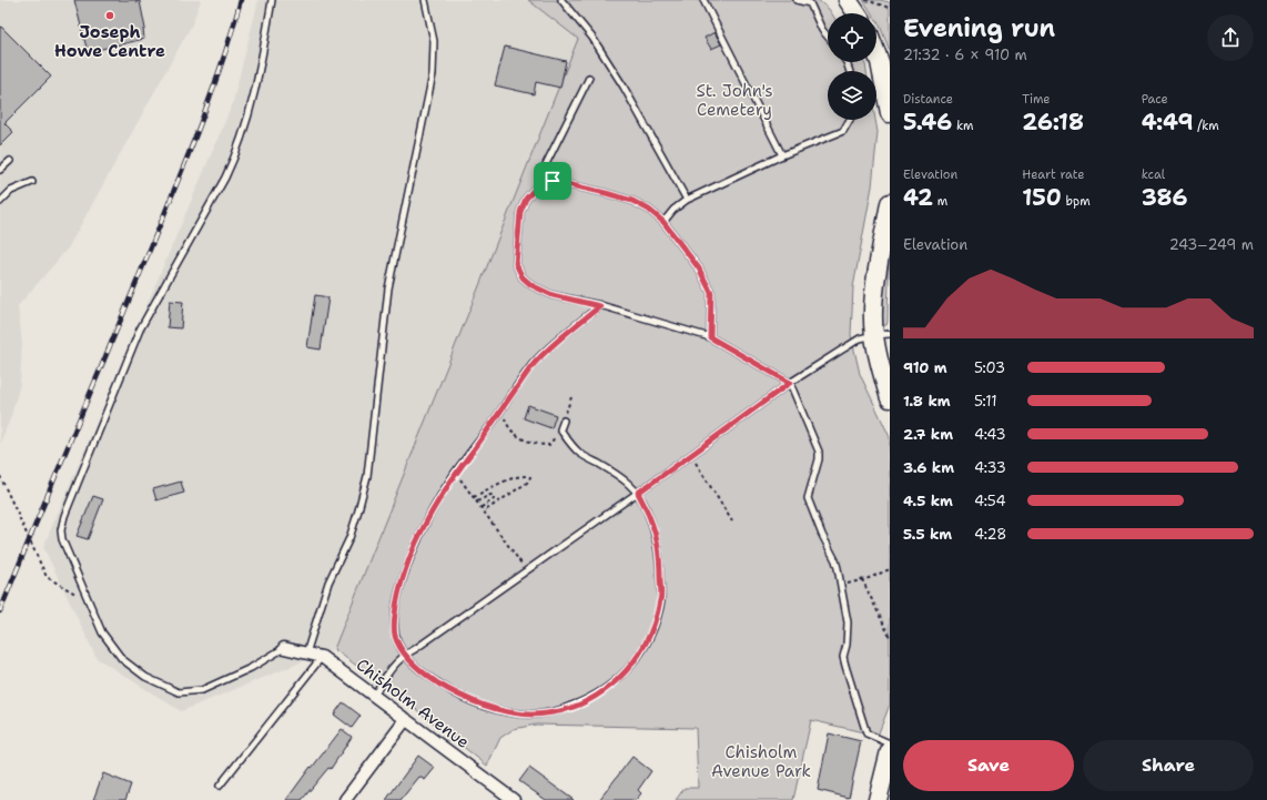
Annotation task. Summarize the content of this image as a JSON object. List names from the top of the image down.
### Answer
{
  "streets": {
    "street": ["Chisholm Avenue"]
  },
  "parks": ["St. John's Cemetery", "Chisholm Avenue Park"],
  "places": ["Joseph Howe Centre"],
  "page": {
    "heading": ["Evening run", "21:32 · 6 × 910 m"],
    "stats": [
      ["Distance", "5.46 km"],
      ["Time", "26:18"],
      ["Pace", "4:49 /km"],
      ["Elevation", "42 m"],
      ["Heart rate", "150 bpm"],
      ["kcal", "386"]
    ],
    "chart": ["Elevation", "243–249 m"],
    "list": [
      {
        "name": "910 m",
        "note": "5:03"
      },
      {
        "name": "1.8 km",
        "note": "5:11"
      },
      {
        "name": "2.7 km",
        "note": "4:43"
      },
      {
        "name": "3.6 km",
        "note": "4:33"
      },
      {
        "name": "4.5 km",
        "note": "4:54"
      },
      {
        "name": "5.5 km",
        "note": "4:28"
      }
    ],
    "buttons": ["Save", "Share"]
  }
}
